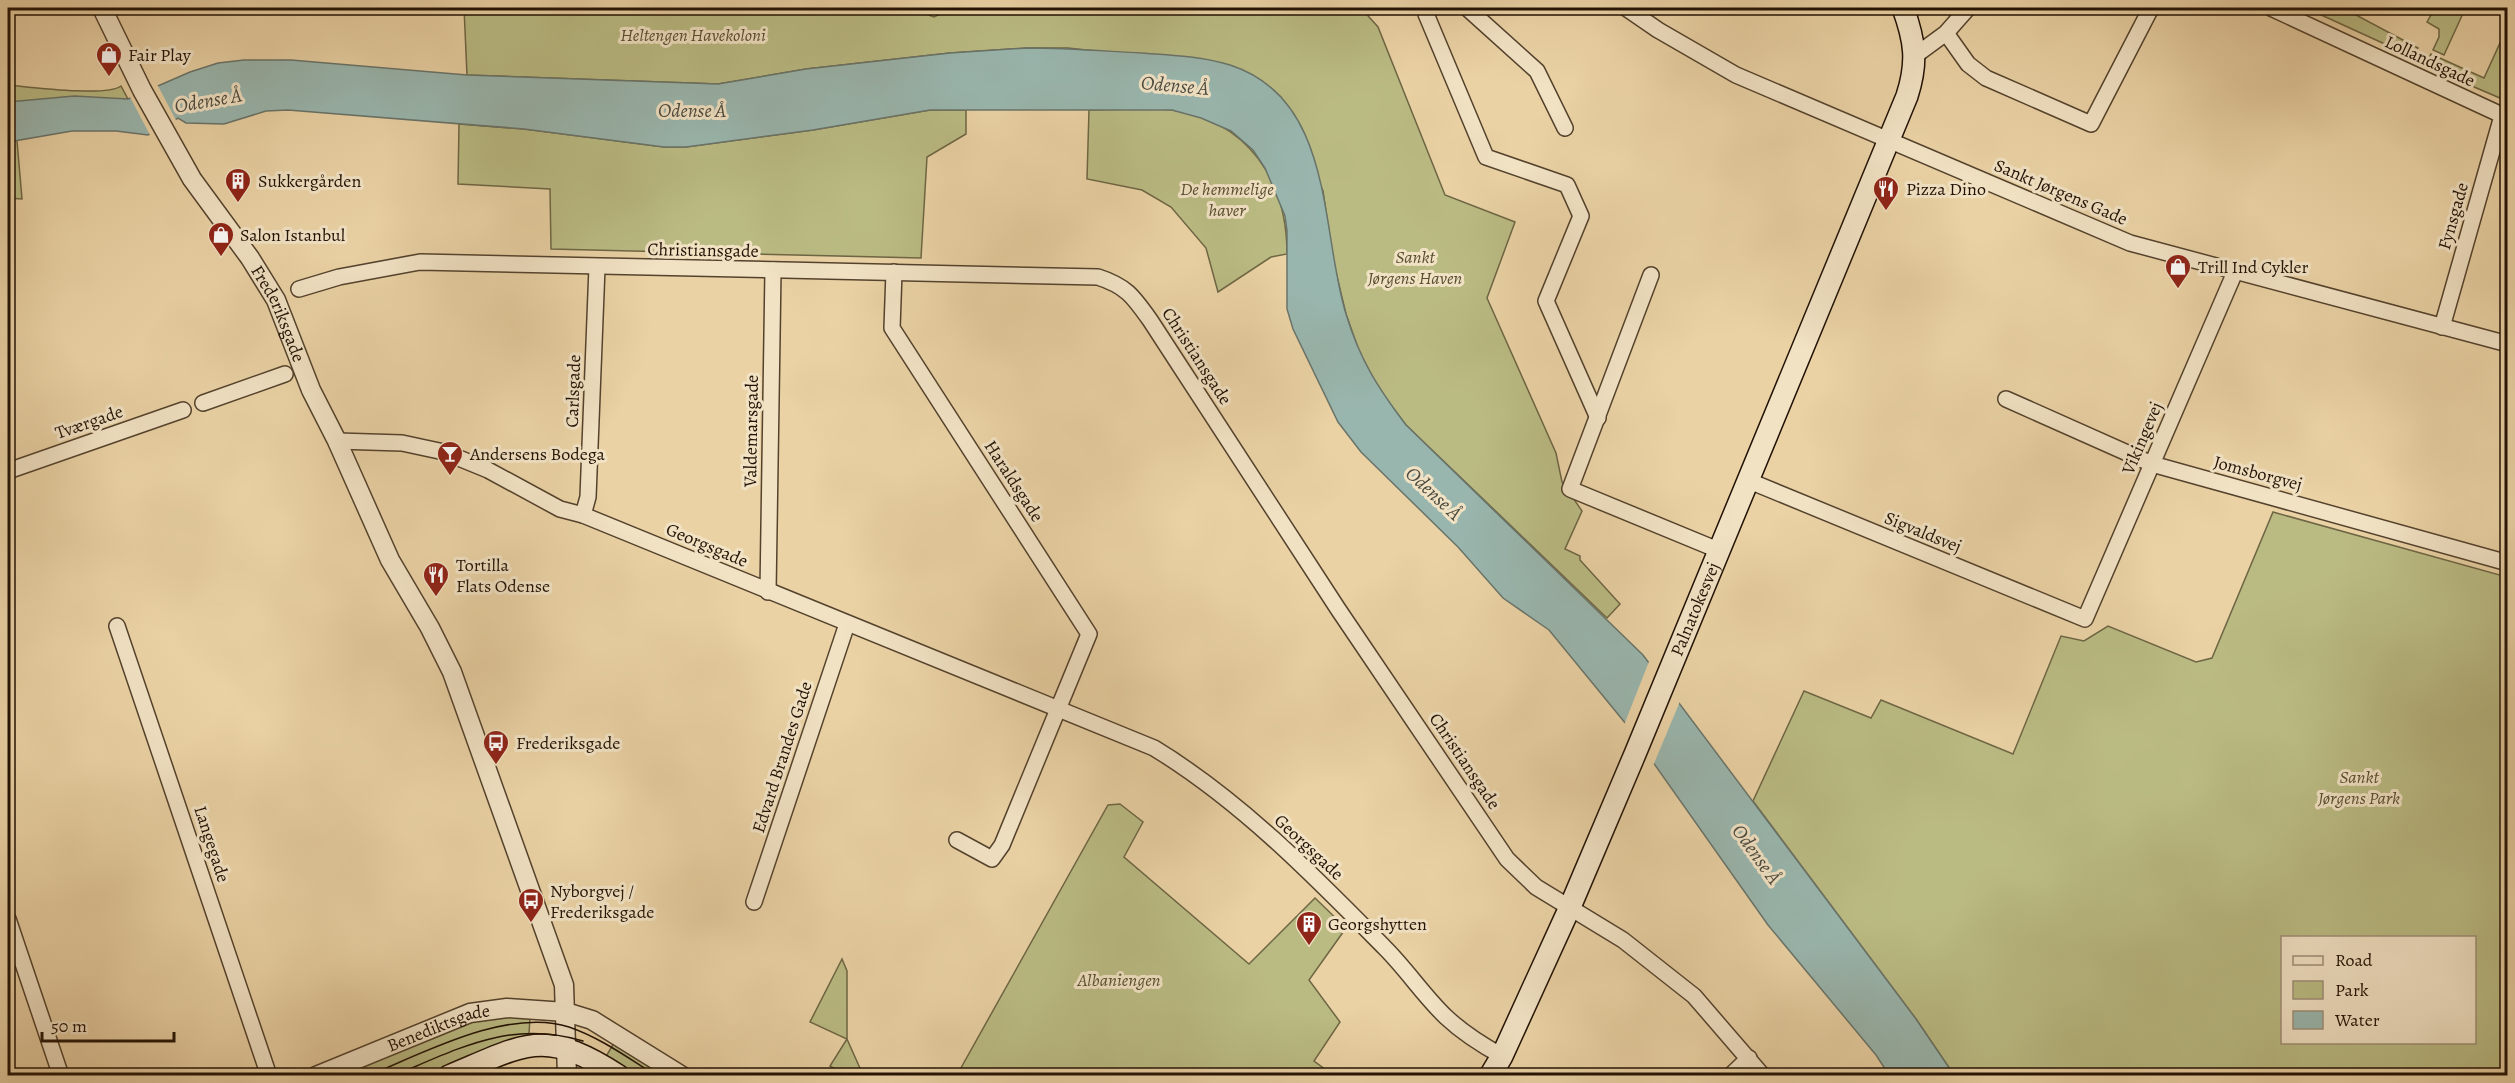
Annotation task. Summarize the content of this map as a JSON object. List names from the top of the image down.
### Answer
{
  "streets": {
    "main road": ["Palnatokesvej"],
    "street": [
      "Lollandsgade",
      "Sankt Jørgens Gade",
      "Fynsgade",
      "Christiansgade",
      "Frederiksgade",
      "Carlsgade",
      "Tværgade",
      "Valdemarsgade",
      "Vikingevej",
      "Jomsborgvej",
      "Haraldsgade",
      "Sigvaldsvej",
      "Georgsgade",
      "Edvard Brandes Gade",
      "Langegade",
      "Benediktsgade"
    ]
  },
  "crossings": [
    ["Lollandsgade", "Fynsgade"],
    ["Sankt Jørgens Gade", "Fynsgade"],
    ["Sankt Jørgens Gade", "Vikingevej"],
    ["Sankt Jørgens Gade", "Palnatokesvej"],
    ["Christiansgade", "Carlsgade"],
    ["Christiansgade", "Valdemarsgade"],
    ["Christiansgade", "Haraldsgade"],
    ["Christiansgade", "Palnatokesvej"],
    ["Frederiksgade", "Georgsgade"],
    ["Frederiksgade", "Benediktsgade"],
    ["Carlsgade", "Georgsgade"],
    ["Valdemarsgade", "Georgsgade"],
    ["Vikingevej", "Jomsborgvej"],
    ["Vikingevej", "Sigvaldsvej"],
    ["Haraldsgade", "Georgsgade"],
    ["Sigvaldsvej", "Palnatokesvej"],
    ["Georgsgade", "Palnatokesvej"],
    ["Georgsgade", "Edvard Brandes Gade"]
  ],
  "water": ["Odense Å"],
  "parks": [
    "Heltengen Havekoloni",
    "De hemmelige haver",
    "Sankt Jørgens Haven",
    "Sankt Jørgens Park",
    "Albaniengen"
  ],
  "places": {
    "shop": ["Fair Play", "Salon Istanbul", "Trill Ind Cykler"],
    "building": ["Sukkergården", "Georgshytten"],
    "restaurant": ["Pizza Dino", "Tortilla Flats Odense"],
    "bar": ["Andersens Bodega"],
    "bus stop": ["Frederiksgade", "Nyborgvej / Frederiksgade"]
  },
  "legend": ["Road", "Park", "Water"],
  "scale_bar": "50 m"
}
